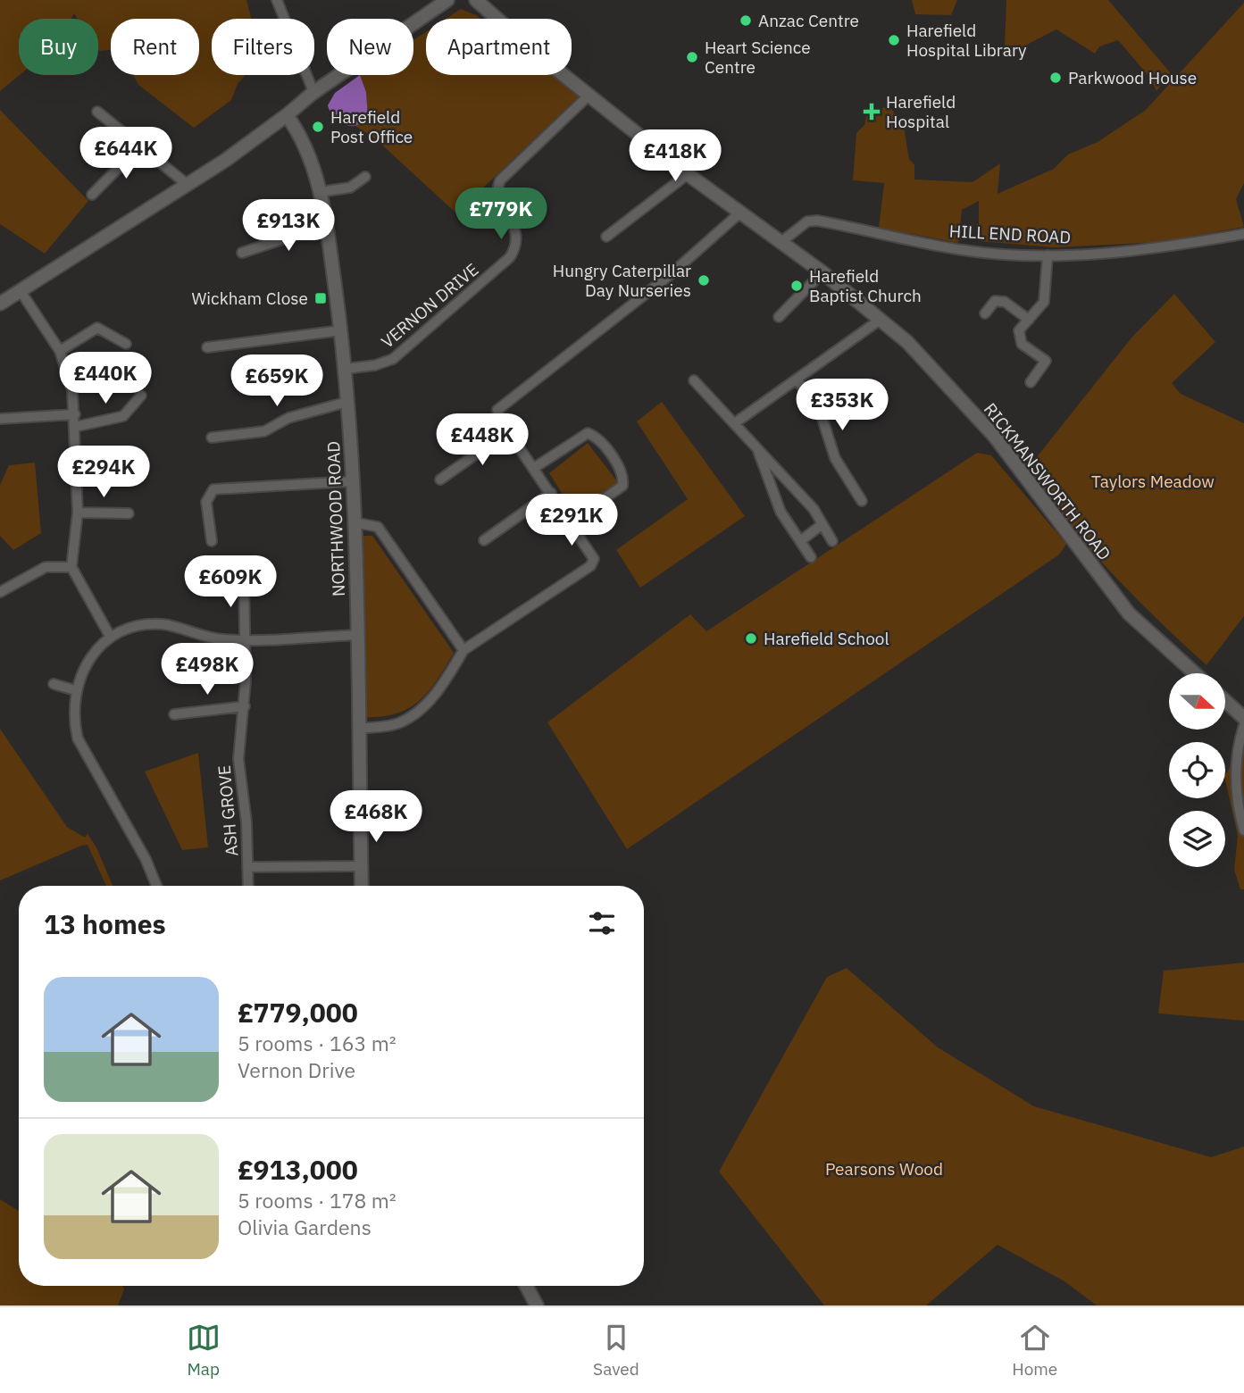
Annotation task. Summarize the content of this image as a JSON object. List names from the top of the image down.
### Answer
{
  "streets": {
    "street": [
      "HILL END ROAD",
      "VERNON DRIVE",
      "RICKMANSWORTH ROAD",
      "NORTHWOOD ROAD",
      "ASH GROVE"
    ]
  },
  "crossings": [
    ["HILL END ROAD", "RICKMANSWORTH ROAD"],
    ["VERNON DRIVE", "RICKMANSWORTH ROAD"],
    ["VERNON DRIVE", "NORTHWOOD ROAD"],
    ["NORTHWOOD ROAD", "ASH GROVE"]
  ],
  "parks": ["Taylors Meadow", "Pearsons Wood"],
  "places": {
    "other": [
      "Anzac Centre",
      "Harefield Hospital Library",
      "Heart Science Centre",
      "Parkwood House",
      "Harefield Post Office",
      "Hungry Caterpillar Day Nurseries",
      "Harefield Baptist Church",
      "Harefield School"
    ],
    "health": ["Harefield Hospital"],
    "transit": ["Wickham Close"]
  },
  "north": "right",
  "page": {
    "chip": [
      "Buy",
      "Rent",
      "Filters",
      "New",
      "Apartment"
    ],
    "price": [
      "£644K",
      "£418K",
      "£779K",
      "£913K",
      "£440K",
      "£659K",
      "£353K",
      "£448K",
      "£294K",
      "£291K",
      "£609K",
      "£498K",
      "£468K"
    ],
    "heading": "13 homes",
    "list": [
      {
        "name": "£779,000",
        "note": "5 rooms · 163 m² · Vernon Drive"
      },
      {
        "name": "£913,000",
        "note": "5 rooms · 178 m² · Olivia Gardens"
      }
    ],
    "tabs": ["Map", "Saved", "Home"]
  }
}
